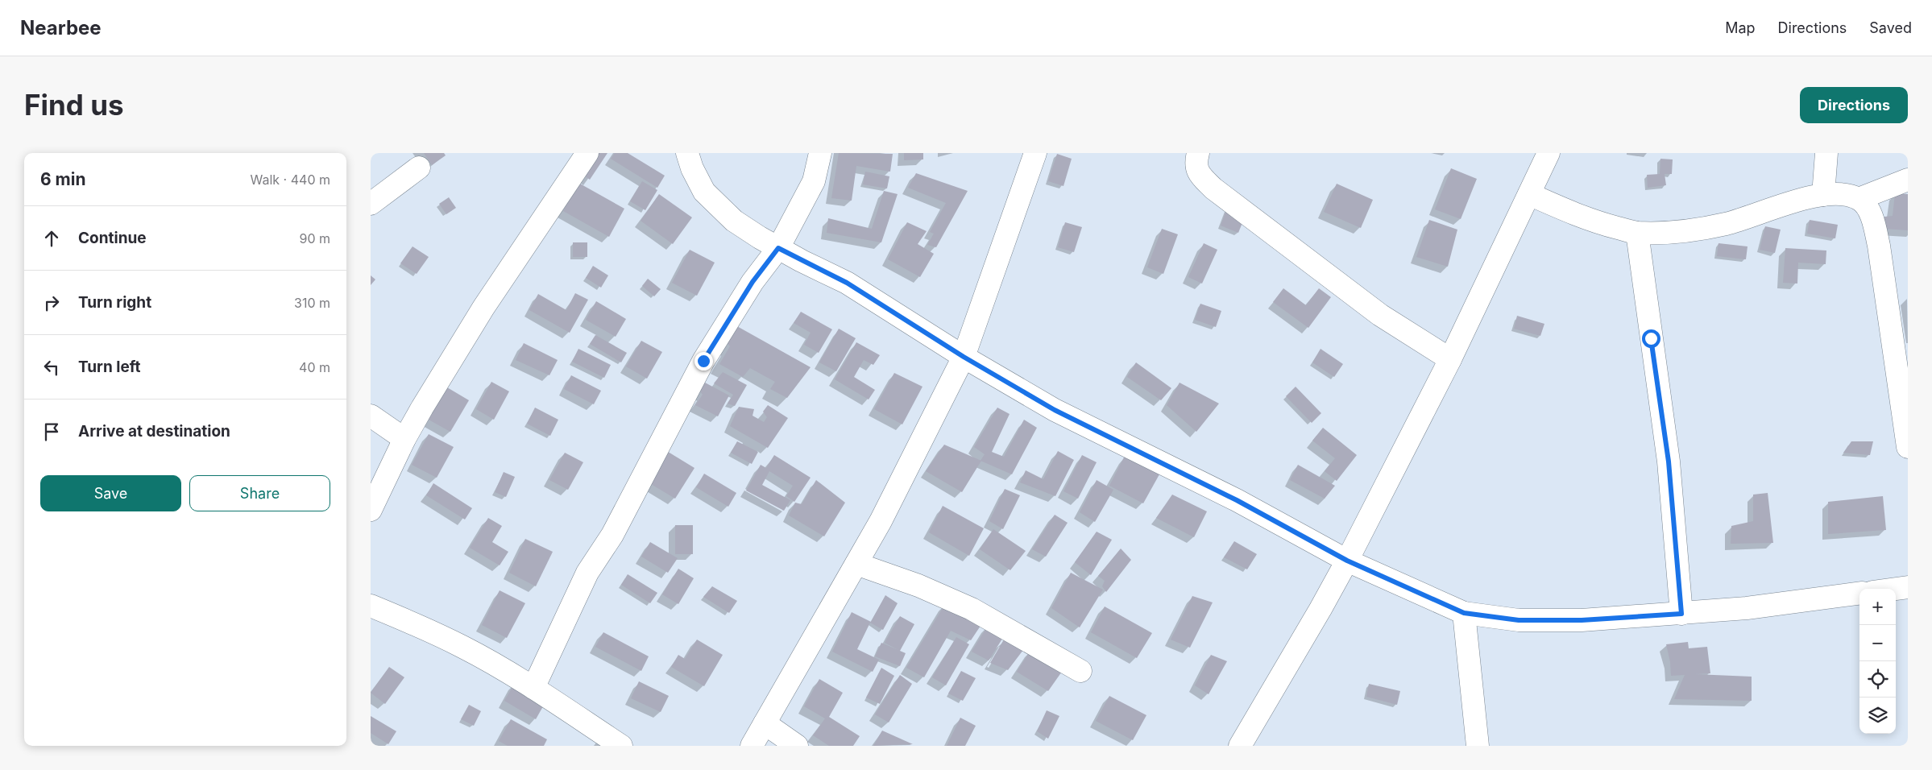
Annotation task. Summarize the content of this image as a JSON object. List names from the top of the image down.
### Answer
{
  "page": {
    "header": "Nearbee",
    "nav": ["Map", "Directions", "Saved"],
    "buttons": [
      "Directions",
      ["Save", "Share"]
    ],
    "title": "Find us",
    "heading": ["6 min", "Walk · 440 m"],
    "list": [
      ["Continue", "90 m"],
      ["Turn right", "310 m"],
      ["Turn left", "40 m"],
      "Arrive at destination"
    ],
    "map_buttons": ["+", "−"]
  }
}
